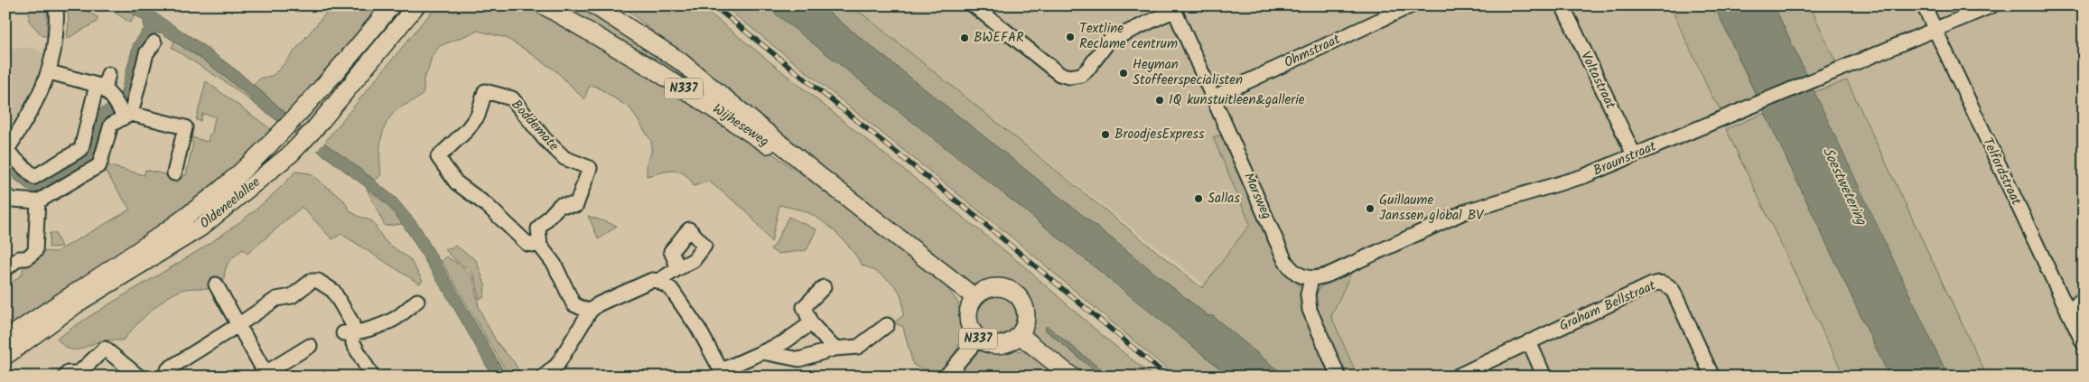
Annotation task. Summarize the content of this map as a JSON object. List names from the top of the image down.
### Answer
{
  "streets": {
    "main road": ["N337", "Wijheseweg", "Oldeneelallee"],
    "street": [
      "Ohmstraat",
      "Voltastraat",
      "Boddemate",
      "Braunstraat",
      "Telfordstraat",
      "Marsweg",
      "Graham Bellstraat"
    ]
  },
  "crossings": [
    ["Ohmstraat", "Marsweg"],
    ["Voltastraat", "Braunstraat"],
    ["N337", "Wijheseweg"],
    ["Braunstraat", "Telfordstraat"],
    ["Braunstraat", "Marsweg"]
  ],
  "water": ["Soestwetering"],
  "places": [
    "Textline Reclame centrum",
    "BWEFAR",
    "Heyman Stoffeerspecialisten",
    "IQ kunstuitleen&gallerie",
    "BroodjesExpress",
    "Sallas",
    "Guillaume Janssen global BV"
  ]
}
